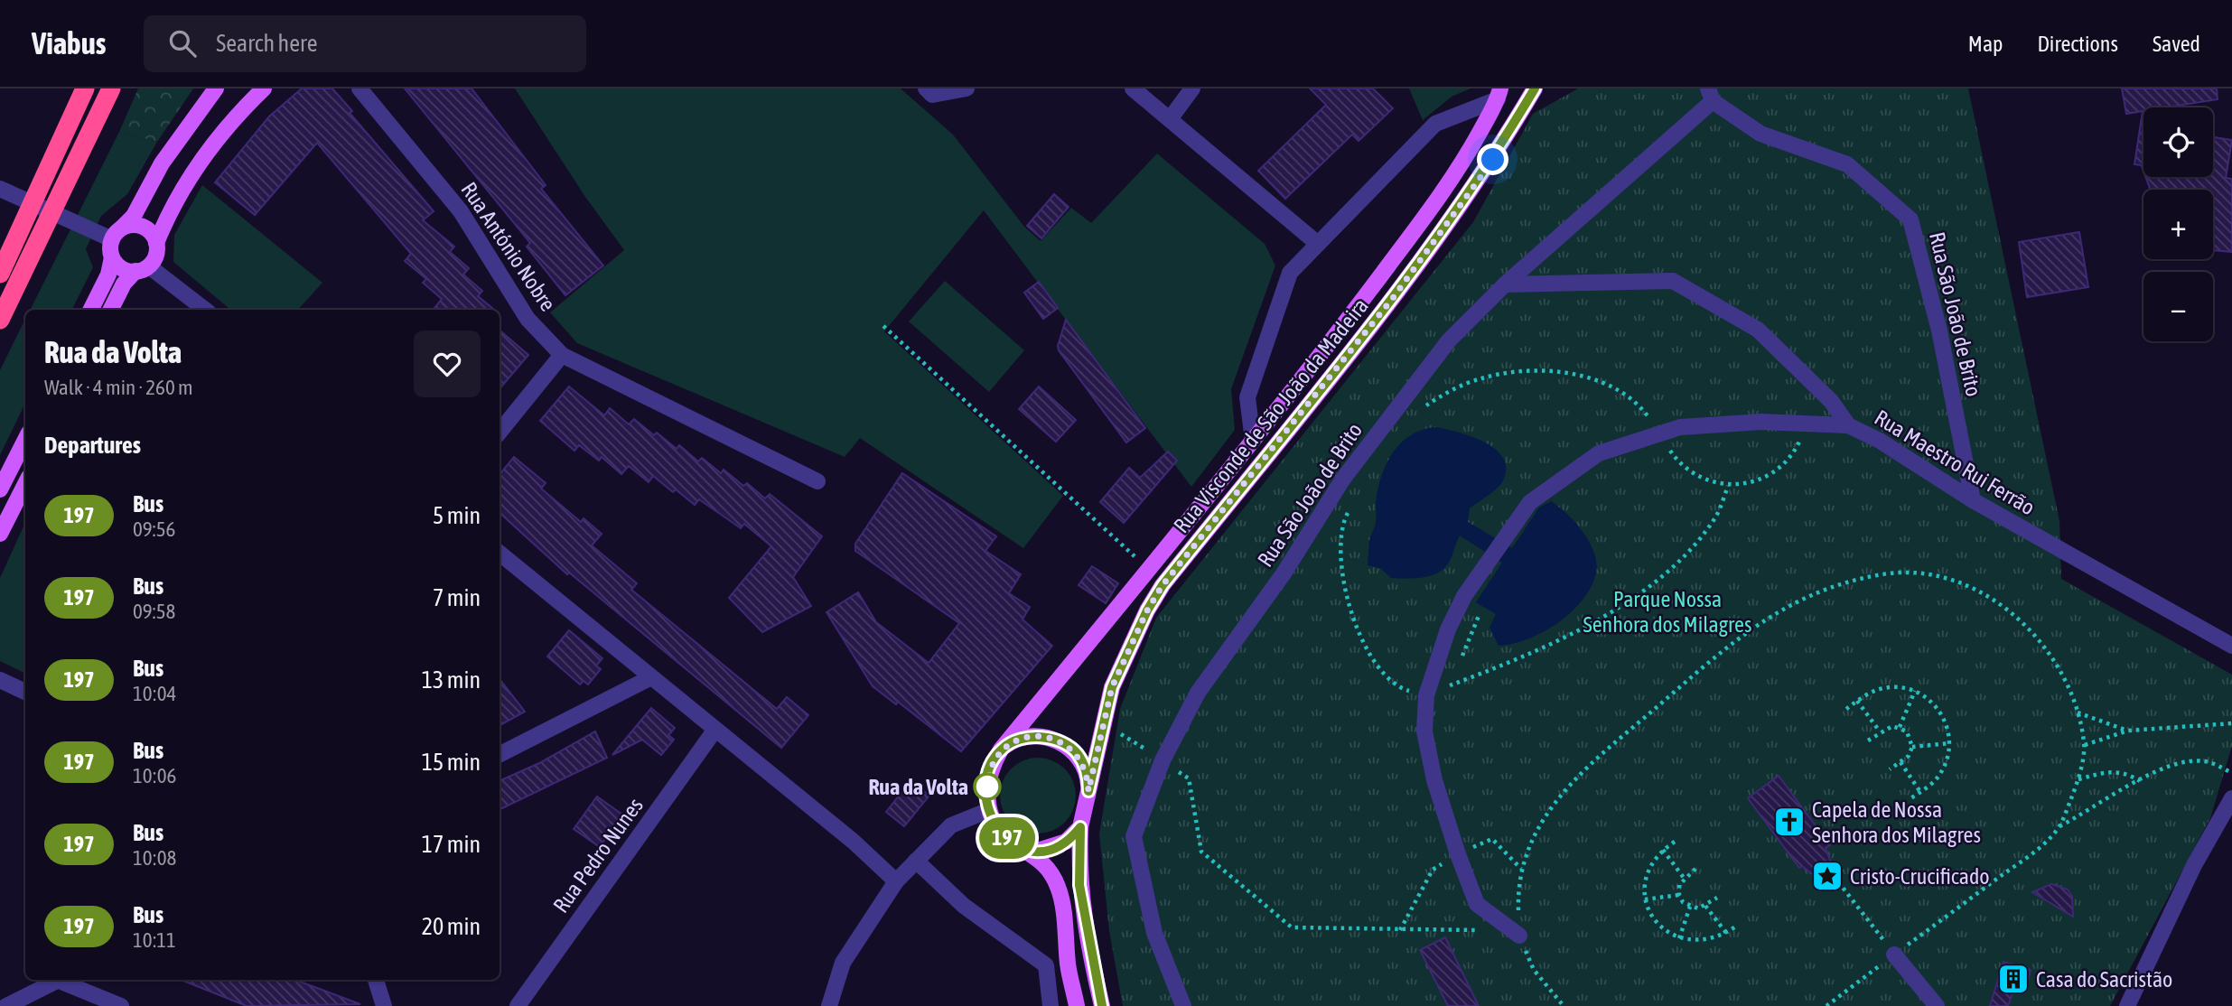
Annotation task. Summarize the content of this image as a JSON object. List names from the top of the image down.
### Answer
{
  "streets": {
    "main road": ["Rua Visconde de São João da Madeira"],
    "street": [
      "Rua António Nobre",
      "Rua São João de Brito",
      "Rua Maestro Rui Ferrão",
      "Rua Pedro Nunes"
    ]
  },
  "crossings": [
    ["Rua São João de Brito", "Rua Maestro Rui Ferrão"]
  ],
  "parks": ["Parque Nossa Senhora dos Milagres"],
  "places": {
    "other": ["Rua da Volta"],
    "church": ["Capela de Nossa Senhora dos Milagres"],
    "place": ["Cristo-Crucificado"],
    "building": ["Casa do Sacristão"]
  },
  "lines": ["bus line 197"],
  "page": {
    "header": "Viabus",
    "search": "Search here",
    "nav": ["Map", "Directions", "Saved"],
    "on_map": "197",
    "map_buttons": ["+", "−"],
    "heading": [
      ["Rua da Volta", "Walk · 4 min · 260 m"],
      "Departures"
    ],
    "list": [
      {
        "mark": "197",
        "name": "Bus",
        "note": "09:56",
        "value": "5 min"
      },
      {
        "mark": "197",
        "name": "Bus",
        "note": "09:58",
        "value": "7 min"
      },
      {
        "mark": "197",
        "name": "Bus",
        "note": "10:04",
        "value": "13 min"
      },
      {
        "mark": "197",
        "name": "Bus",
        "note": "10:06",
        "value": "15 min"
      },
      {
        "mark": "197",
        "name": "Bus",
        "note": "10:08",
        "value": "17 min"
      },
      {
        "mark": "197",
        "name": "Bus",
        "note": "10:11",
        "value": "20 min"
      }
    ]
  }
}
